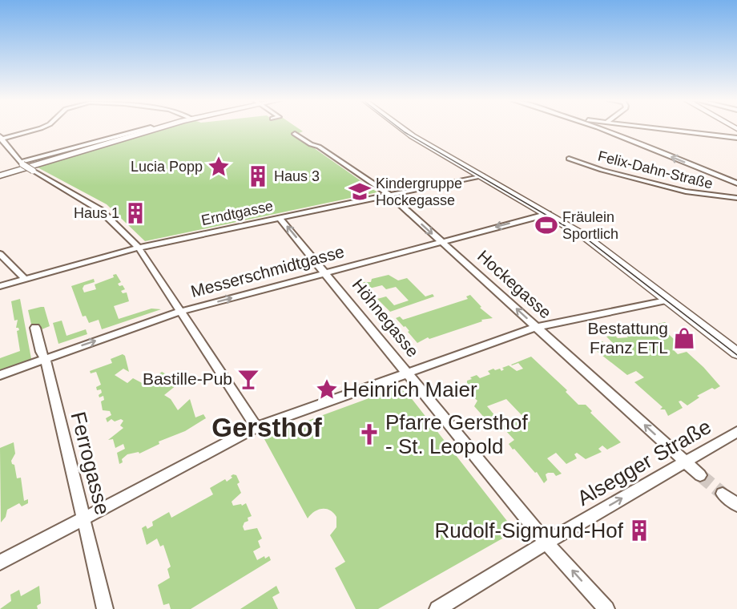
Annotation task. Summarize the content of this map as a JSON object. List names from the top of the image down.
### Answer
{
  "streets": {
    "street": [
      "Felix-Dahn-Straße",
      "Erndtgasse",
      "Messerschmidtgasse",
      "Hockegasse",
      "Höhnegasse",
      "Alsegger Straße",
      "Ferrogasse"
    ]
  },
  "crossings": [
    ["Erndtgasse", "Hockegasse"],
    ["Erndtgasse", "Höhnegasse"],
    ["Messerschmidtgasse", "Hockegasse"],
    ["Messerschmidtgasse", "Höhnegasse"],
    ["Messerschmidtgasse", "Ferrogasse"],
    ["Hockegasse", "Alsegger Straße"],
    ["Höhnegasse", "Alsegger Straße"]
  ],
  "one_way": ["Alsegger Straße"],
  "districts": ["Gersthof"],
  "places": {
    "place": ["Lucia Popp", "Heinrich Maier"],
    "building": ["Haus 3", "Haus 1", "Rudolf-Sigmund-Hof"],
    "school or university": ["Kindergruppe Hockegasse"],
    "sports": ["Fräulein Sportlich"],
    "shop": ["Bestattung Franz ETL"],
    "bar": ["Bastille-Pub"],
    "church": ["Pfarre Gersthof - St. Leopold"]
  }
}
